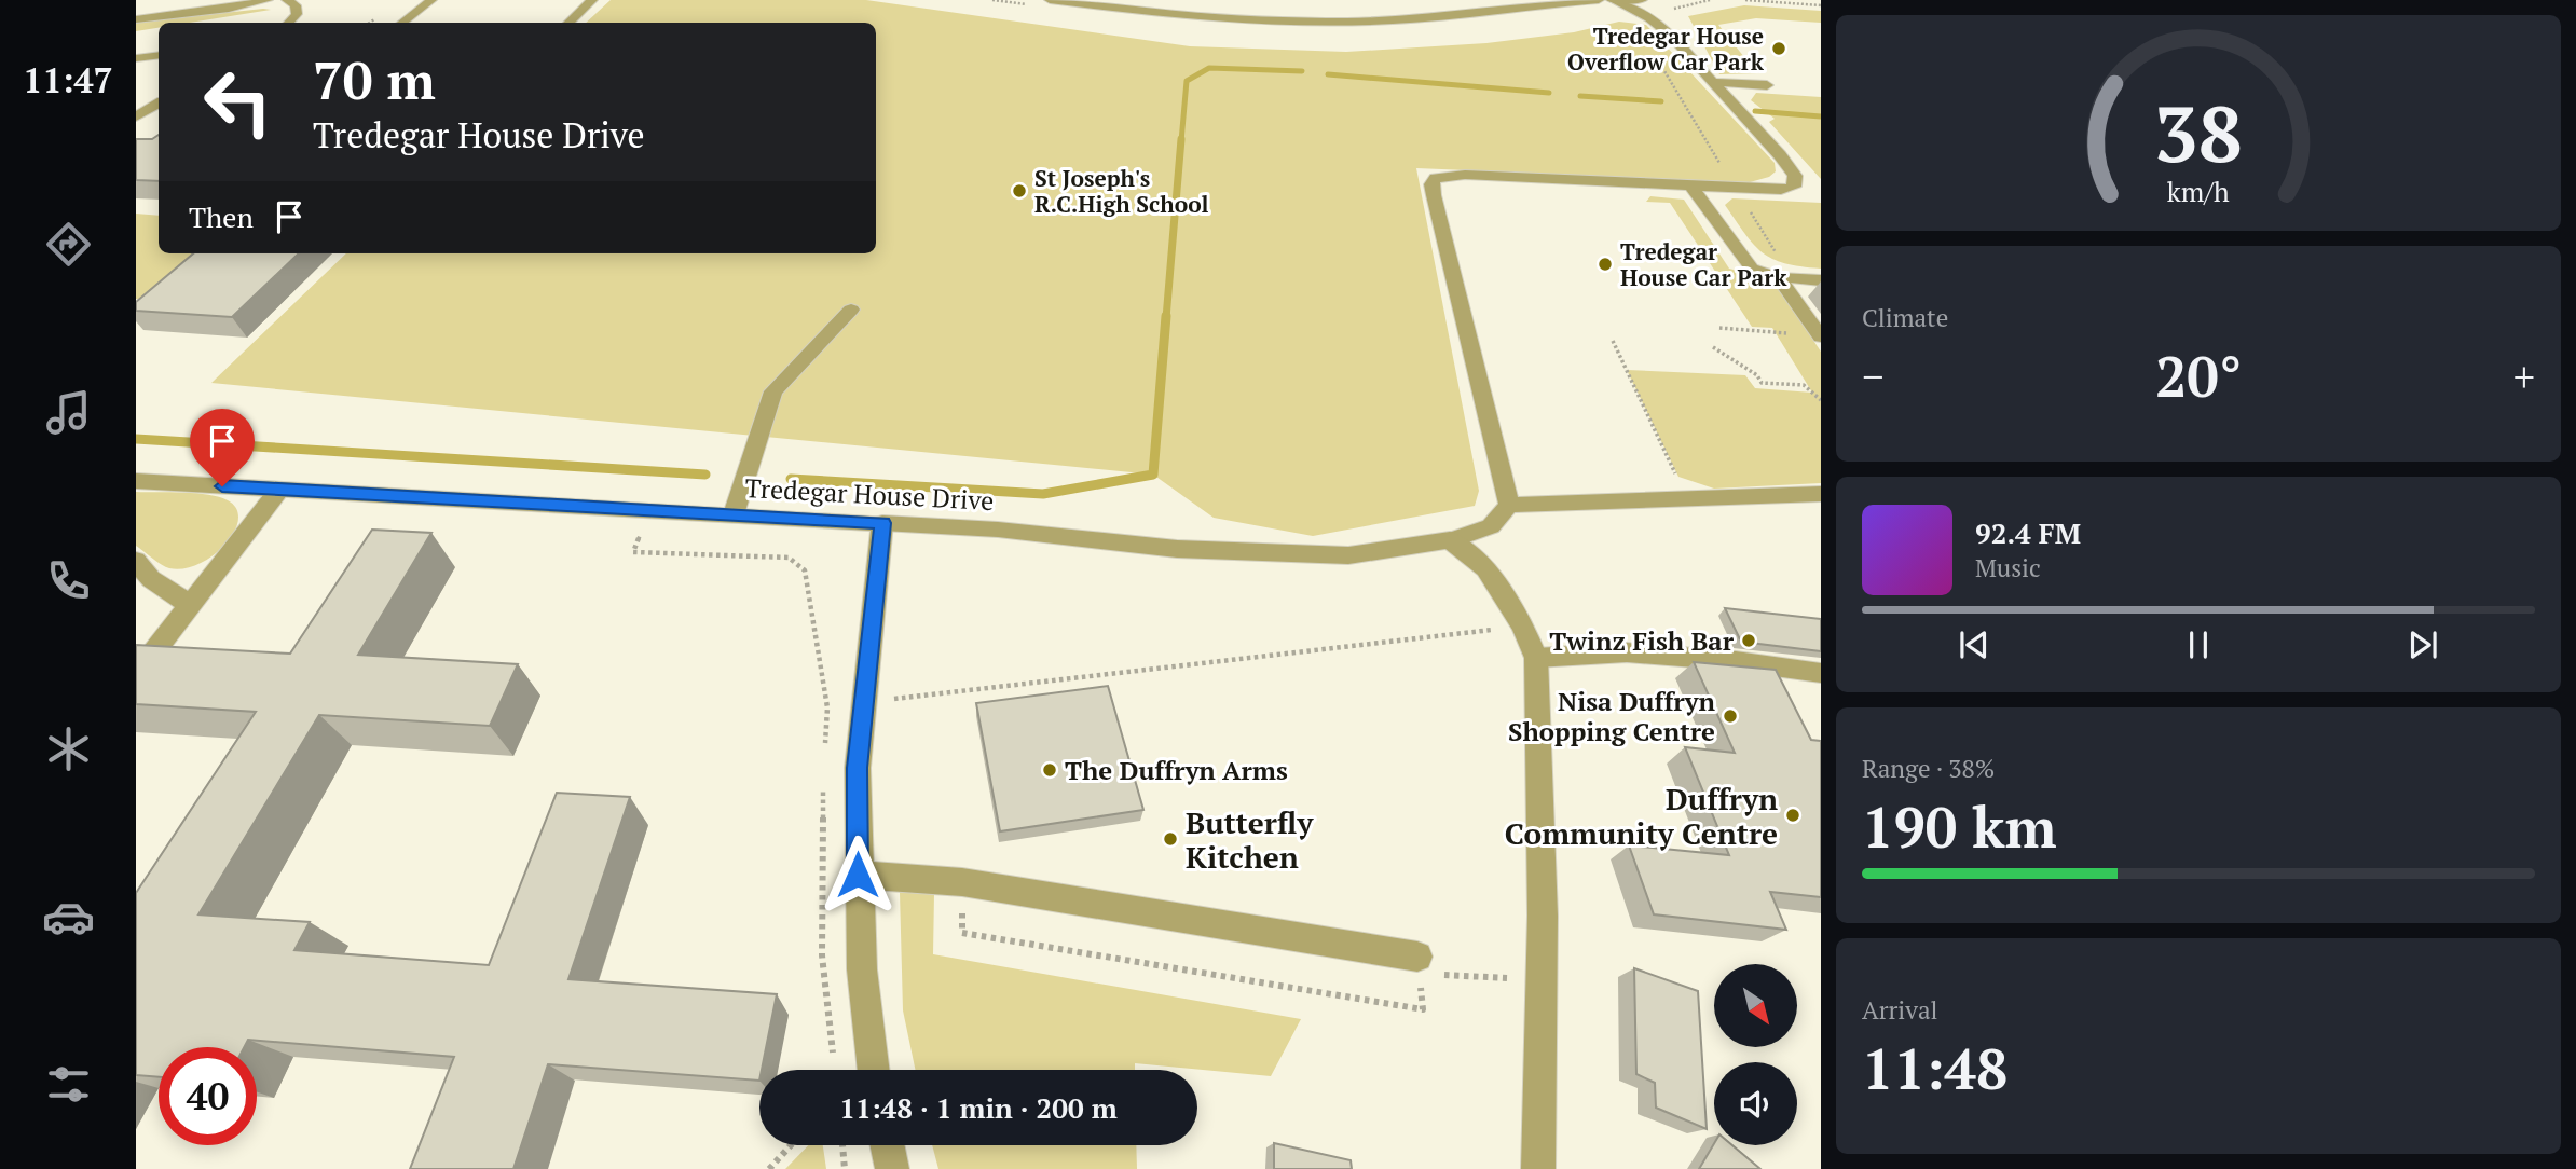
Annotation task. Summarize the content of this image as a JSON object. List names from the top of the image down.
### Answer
{
  "streets": {
    "street": ["Tredegar House Drive"]
  },
  "places": [
    "Tredegar House Overflow Car Park",
    "St Joseph's R.C.High School",
    "Tredegar House Car Park",
    "Twinz Fish Bar",
    "Nisa Duffryn Shopping Centre",
    "The Duffryn Arms",
    "Duffryn Community Centre",
    "Butterfly Kitchen"
  ],
  "north": "bottom right",
  "page": {
    "tabs": "11:47",
    "turn": ["70 m", "Tredegar House Drive"],
    "then": "Then",
    "tile": [
      "Climate",
      ["Range · 38%", "190 km"],
      ["Arrival", "11:48"]
    ],
    "heat": ["−", "20°", "+"],
    "song": ["92.4 FM", "Music"],
    "limit": "40",
    "trip": "11:48 · 1 min · 200 m",
    "gauge": ["38", "km/h"]
  }
}
